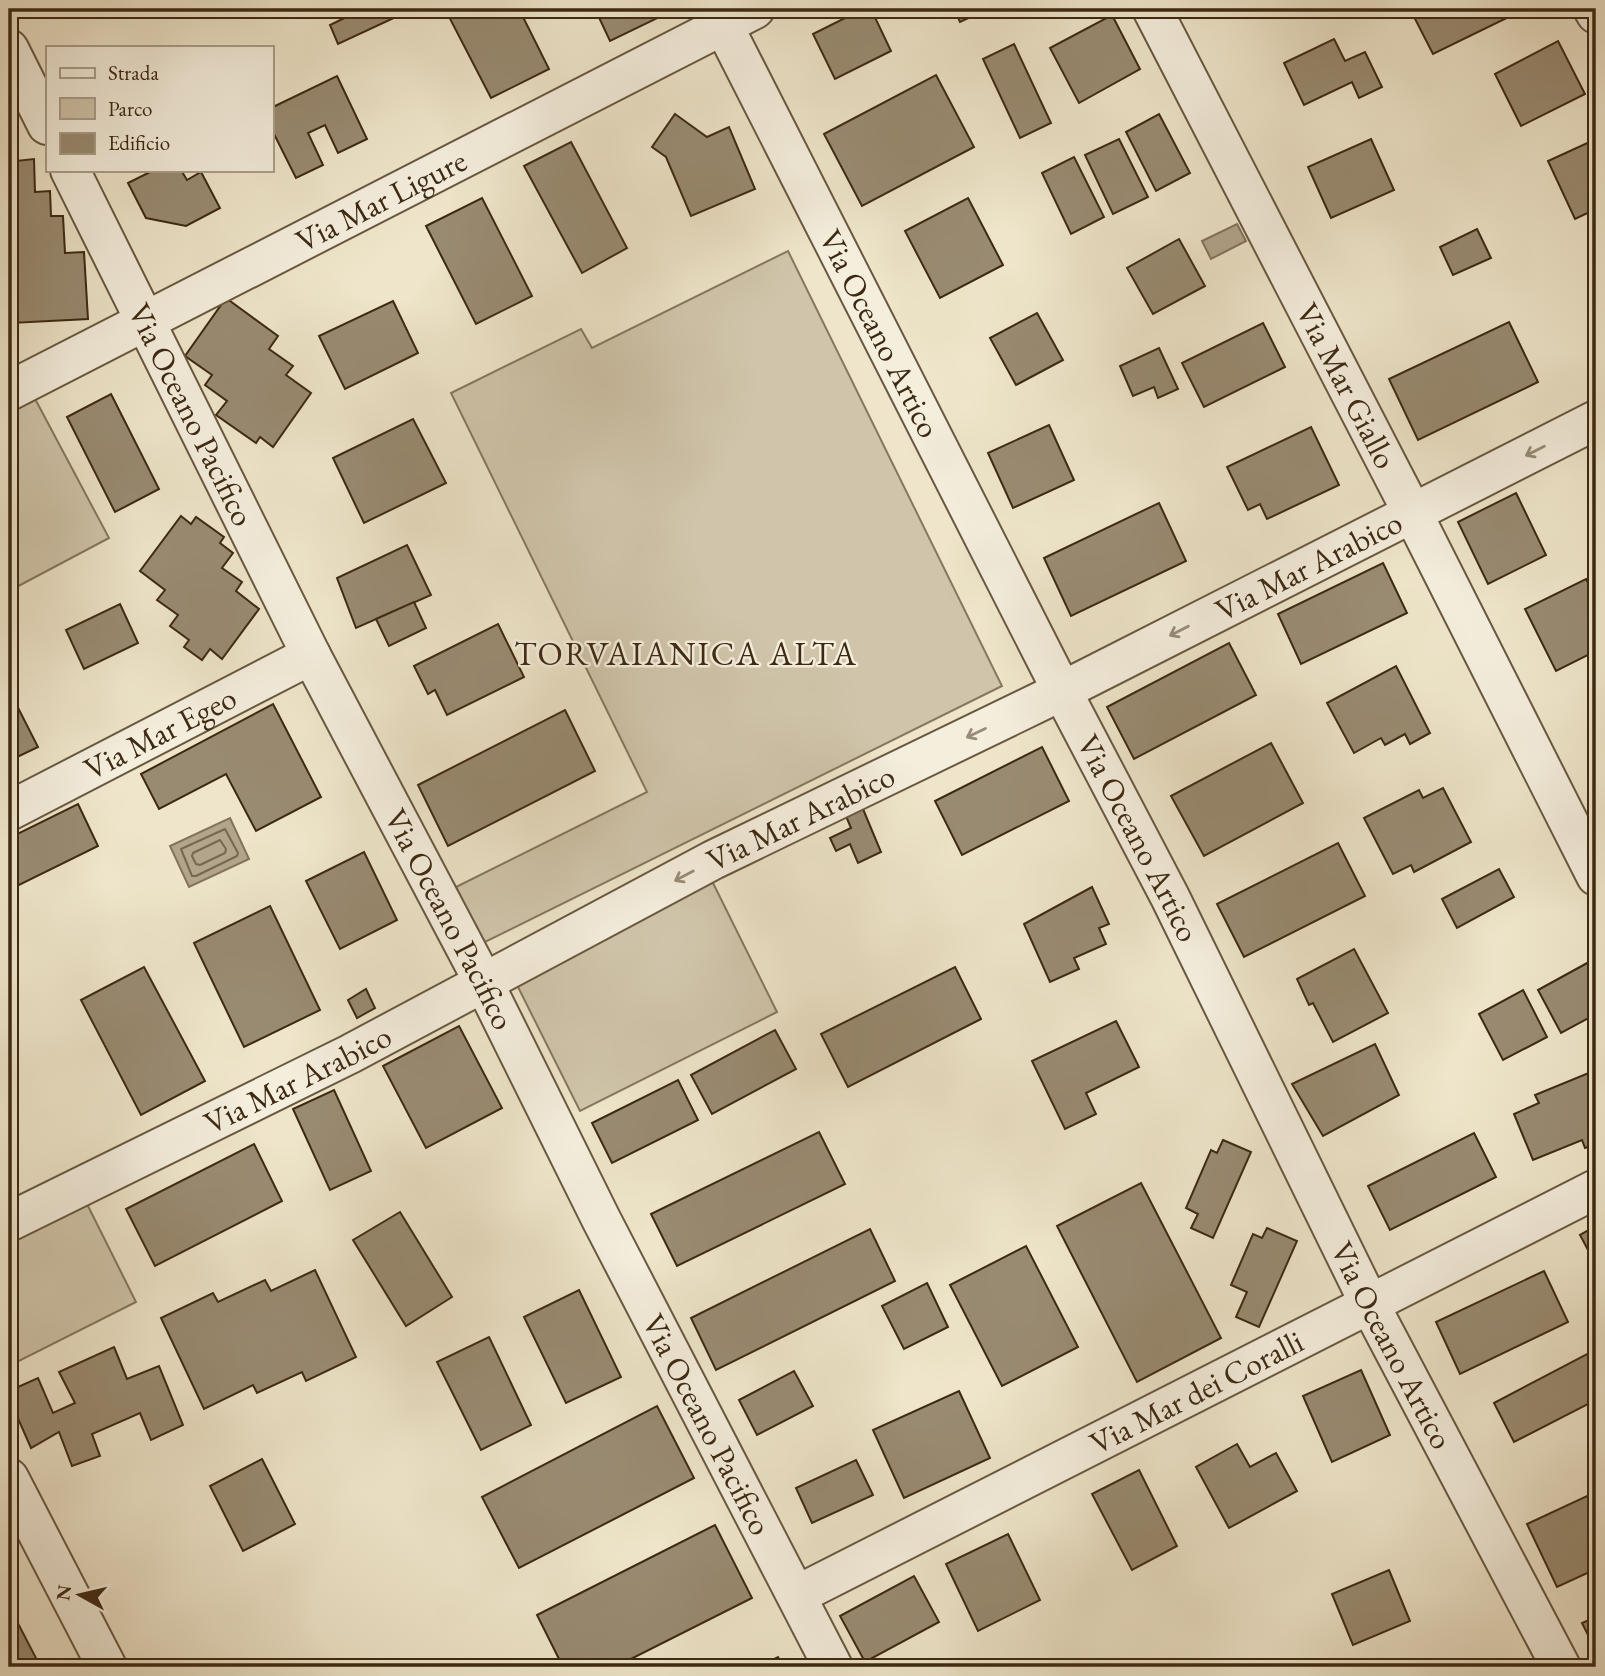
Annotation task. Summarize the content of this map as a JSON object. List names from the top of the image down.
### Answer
{
  "streets": {
    "street": [
      "Via Mar Ligure",
      "Via Oceano Artico",
      "Via Mar Giallo",
      "Via Oceano Pacifico",
      "Via Mar Arabico",
      "Via Mar Egeo",
      "Via Mar dei Coralli"
    ]
  },
  "crossings": [
    ["Via Mar Ligure", "Via Oceano Artico"],
    ["Via Mar Ligure", "Via Oceano Pacifico"],
    ["Via Oceano Artico", "Via Mar Arabico"],
    ["Via Oceano Artico", "Via Mar dei Coralli"],
    ["Via Mar Giallo", "Via Mar Arabico"],
    ["Via Oceano Pacifico", "Via Mar Arabico"],
    ["Via Oceano Pacifico", "Via Mar Egeo"],
    ["Via Oceano Pacifico", "Via Mar dei Coralli"]
  ],
  "one_way": ["Via Mar Arabico"],
  "districts": ["TORVAIANICA ALTA"],
  "legend": ["Strada", "Parco", "Edificio"],
  "north": "left"
}
